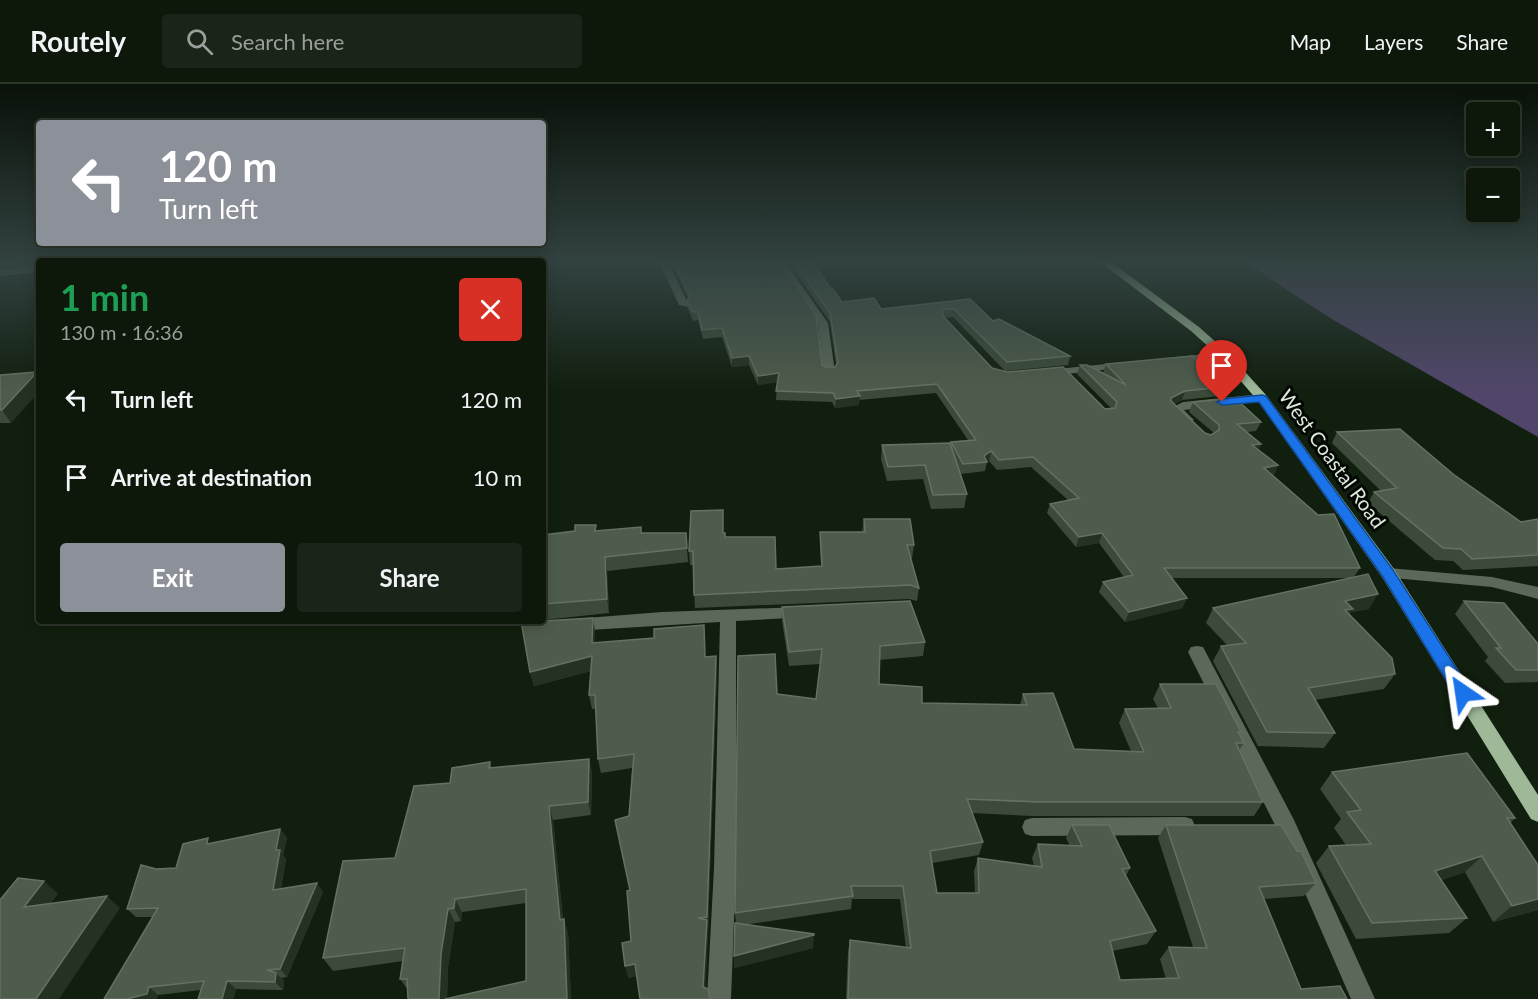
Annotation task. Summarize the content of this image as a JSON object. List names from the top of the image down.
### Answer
{
  "streets": {
    "main road": ["West Coastal Road"]
  },
  "page": {
    "header": "Routely",
    "search": "Search here",
    "nav": ["Map", "Layers", "Share"],
    "map_buttons": ["+", "−"],
    "turn": ["120 m", "Turn left"],
    "heading": ["1 min", "130 m · 16:36"],
    "list": [
      {
        "name": "Turn left",
        "value": "120 m"
      },
      {
        "name": "Arrive at destination",
        "value": "10 m"
      }
    ],
    "buttons": ["Exit", "Share"]
  }
}
